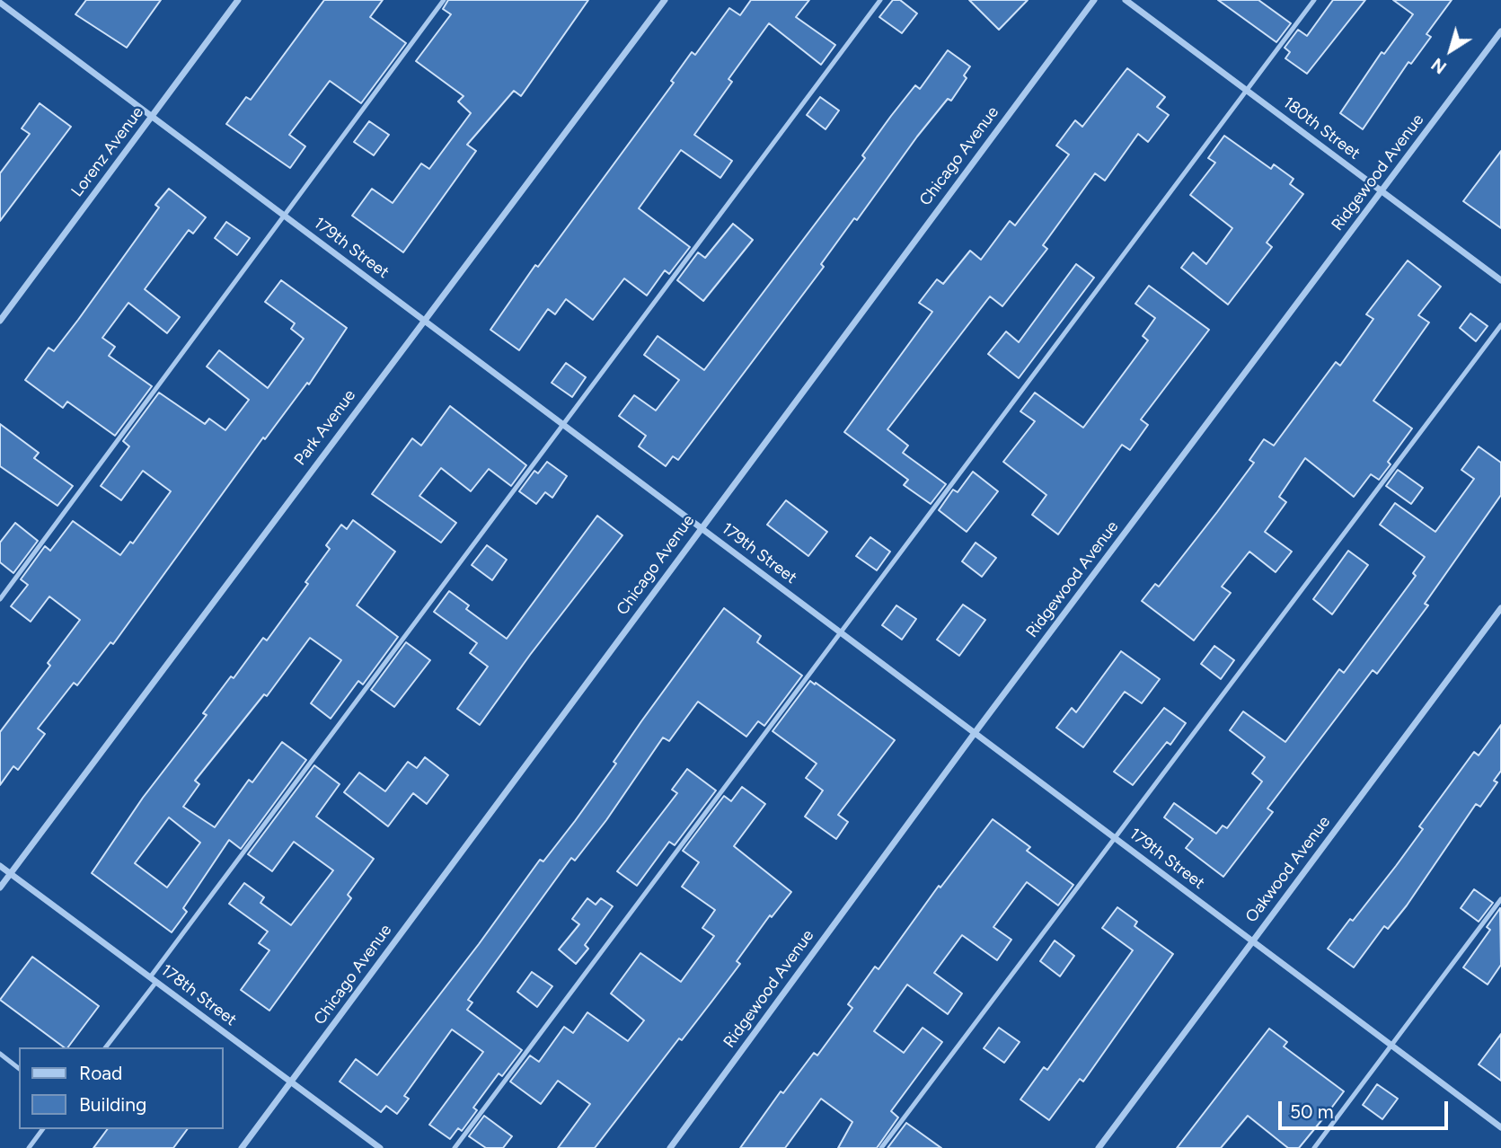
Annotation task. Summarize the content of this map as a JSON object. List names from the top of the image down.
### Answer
{
  "streets": {
    "street": [
      "180th Street",
      "Lorenz Avenue",
      "Chicago Avenue",
      "Ridgewood Avenue",
      "179th Street",
      "Park Avenue",
      "Oakwood Avenue",
      "178th Street"
    ]
  },
  "crossings": [
    ["180th Street", "Ridgewood Avenue"],
    ["Lorenz Avenue", "179th Street"],
    ["Chicago Avenue", "179th Street"],
    ["Chicago Avenue", "178th Street"],
    ["Ridgewood Avenue", "179th Street"],
    ["179th Street", "Park Avenue"],
    ["179th Street", "Oakwood Avenue"],
    ["Park Avenue", "178th Street"]
  ],
  "legend": ["Road", "Building"],
  "scale_bar": "50 m",
  "north": "bottom left"
}
